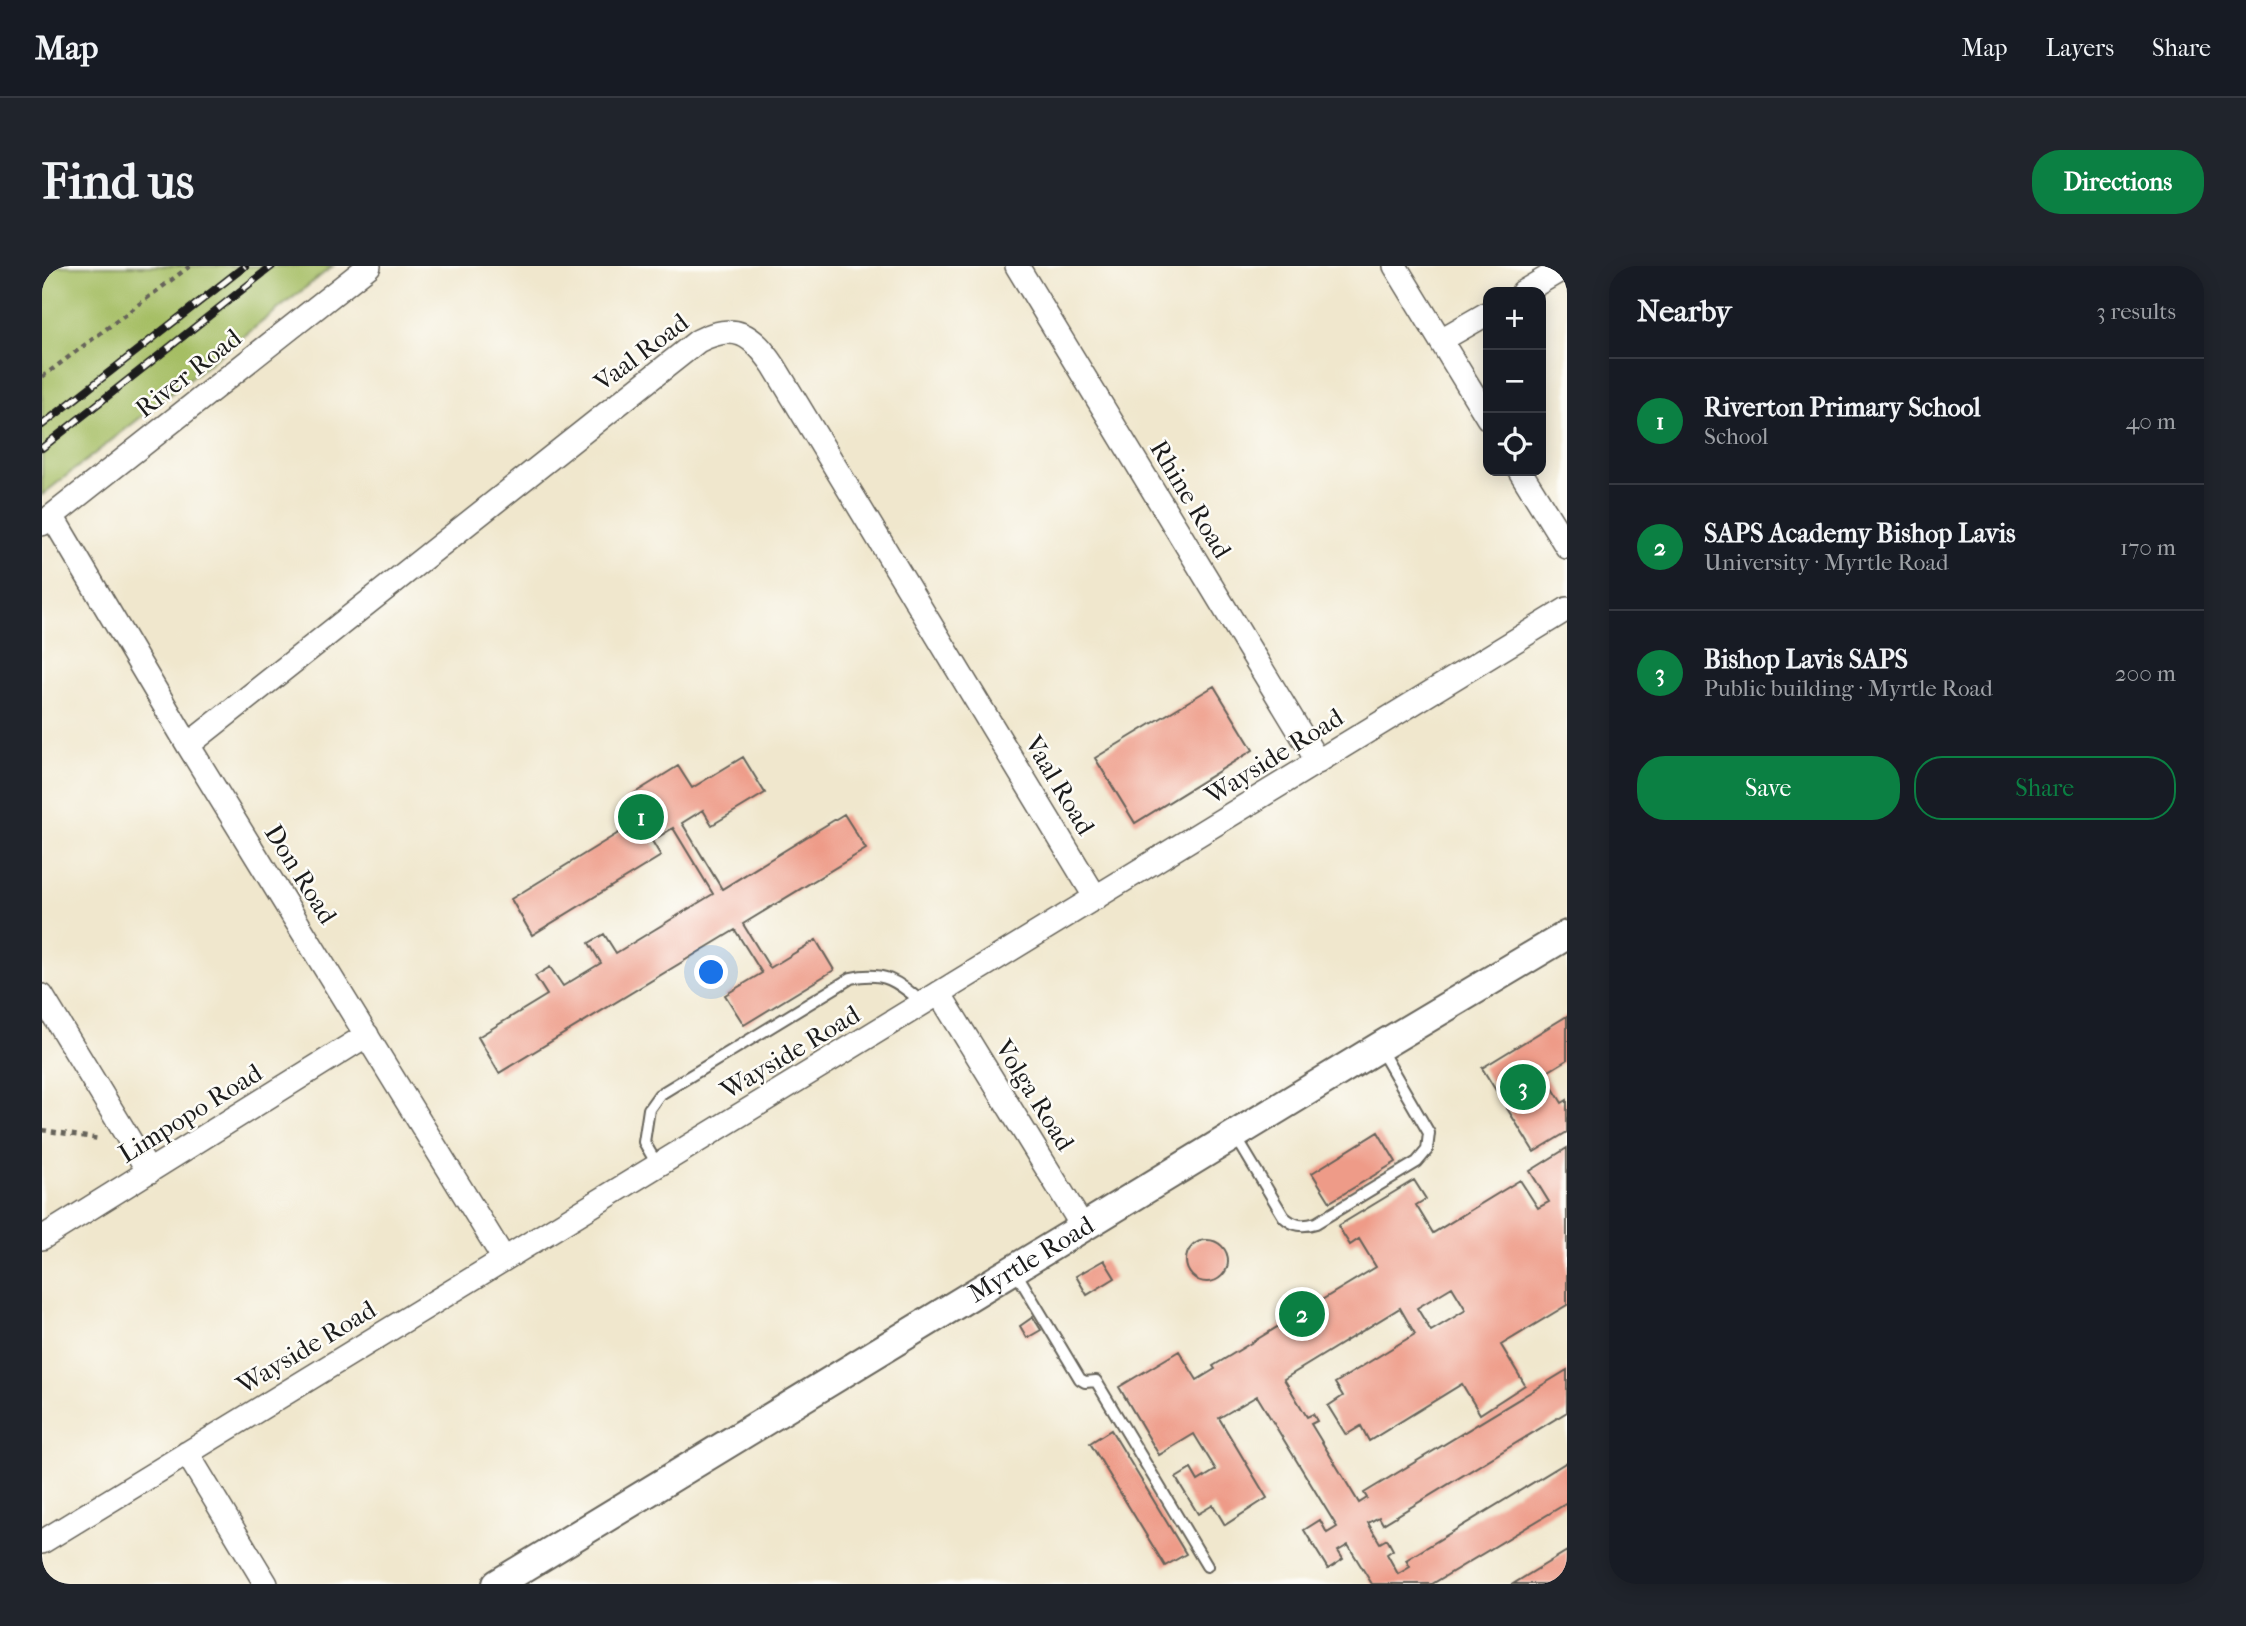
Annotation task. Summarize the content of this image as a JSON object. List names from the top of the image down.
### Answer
{
  "streets": {
    "street": [
      "Vaal Road",
      "River Road",
      "Rhine Road",
      "Wayside Road",
      "Don Road",
      "Volga Road",
      "Limpopo Road",
      "Myrtle Road"
    ]
  },
  "crossings": [
    ["Vaal Road", "Wayside Road"],
    ["Vaal Road", "Don Road"],
    ["River Road", "Don Road"],
    ["Rhine Road", "Wayside Road"],
    ["Wayside Road", "Don Road"],
    ["Wayside Road", "Volga Road"],
    ["Don Road", "Limpopo Road"],
    ["Volga Road", "Myrtle Road"]
  ],
  "page": {
    "header": "Map",
    "nav": ["Map", "Layers", "Share"],
    "buttons": [
      "Directions",
      ["Save", "Share"]
    ],
    "title": "Find us",
    "heading": ["Nearby", "3 results"],
    "map_buttons": ["+", "−"],
    "list": [
      {
        "mark": "1",
        "name": "Riverton Primary School",
        "note": "School",
        "value": "40 m"
      },
      {
        "mark": "2",
        "name": "SAPS Academy Bishop Lavis",
        "note": "University · Myrtle Road",
        "value": "170 m"
      },
      {
        "mark": "3",
        "name": "Bishop Lavis SAPS",
        "note": "Public building · Myrtle Road",
        "value": "200 m"
      }
    ],
    "pins": ["1", "3", "2"]
  }
}
